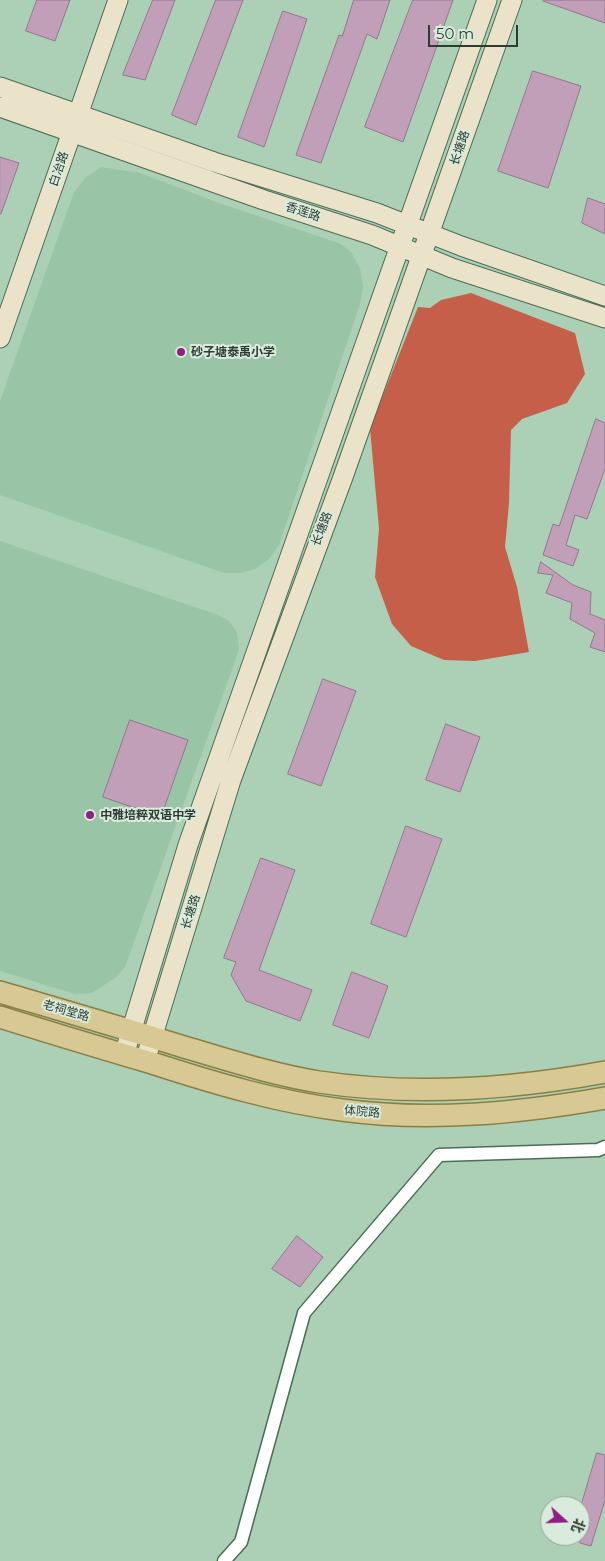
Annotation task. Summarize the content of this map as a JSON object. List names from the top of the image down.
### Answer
{
  "streets": {
    "main road": [
      "长塘路",
      "白冶路",
      "香莲路",
      "老祠堂路",
      "体院路"
    ]
  },
  "crossings": [
    ["长塘路", "香莲路"],
    ["长塘路", "老祠堂路"],
    ["长塘路", "体院路"],
    ["白冶路", "香莲路"],
    ["老祠堂路", "体院路"]
  ],
  "places": ["砂子塘泰禹小学", "中雅培粹双语中学"],
  "scale_bar": "50 m",
  "north": "right"
}
